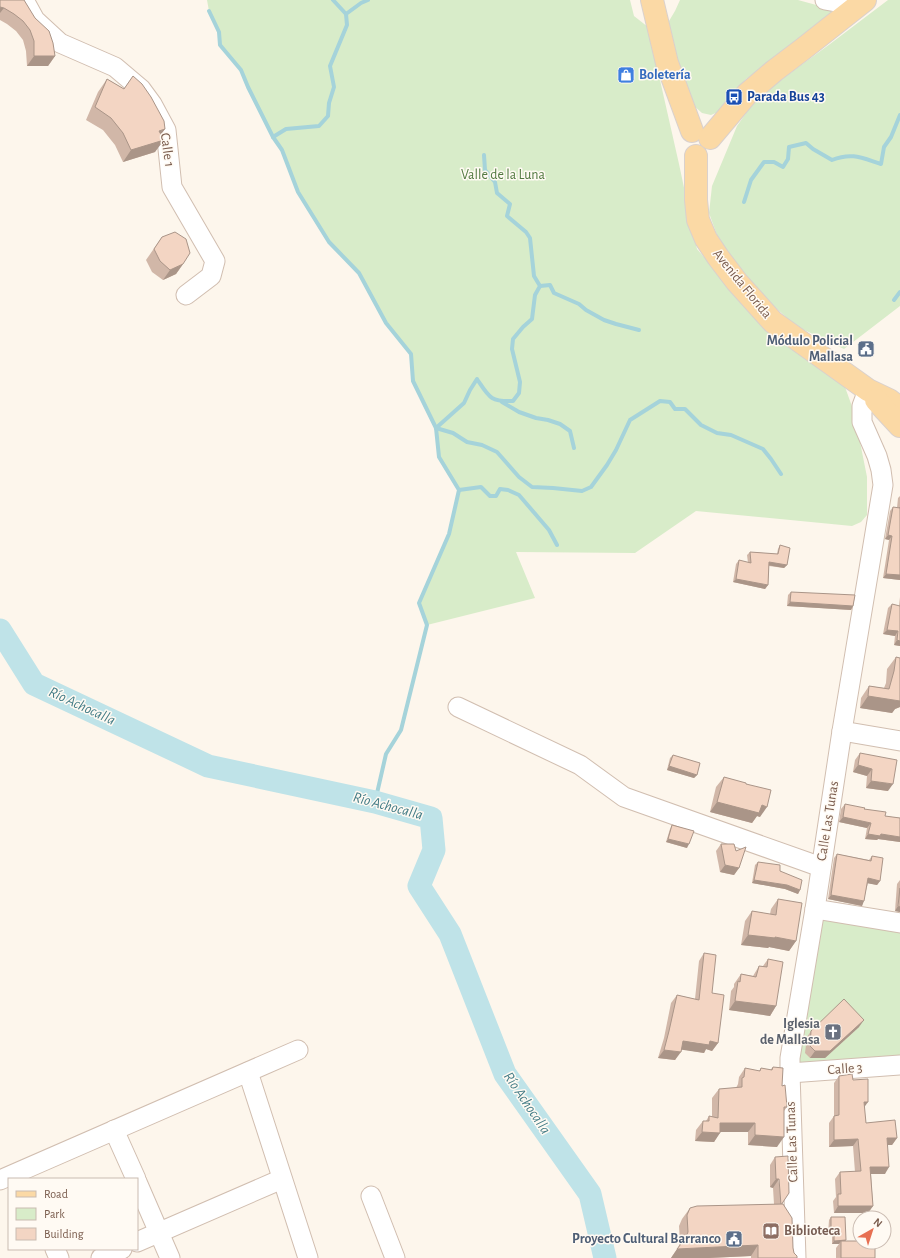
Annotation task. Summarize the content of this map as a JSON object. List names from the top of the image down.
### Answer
{
  "streets": {
    "main road": ["Avenida Florida"],
    "street": ["Calle 1", "Calle Las Tunas", "Calle 3"]
  },
  "crossings": [
    ["Avenida Florida", "Calle Las Tunas"],
    ["Calle Las Tunas", "Calle 3"]
  ],
  "water": ["Río Achocalla"],
  "parks": ["Valle de la Luna"],
  "places": {
    "shop": ["Boletería"],
    "bus stop": ["Parada Bus 43"],
    "public building": ["Módulo Policial Mallasa", "Proyecto Cultural Barranco"],
    "church": ["Iglesia de Mallasa"],
    "library": ["Biblioteca"]
  },
  "legend": ["Road", "Park", "Building"],
  "north": "top right"
}
